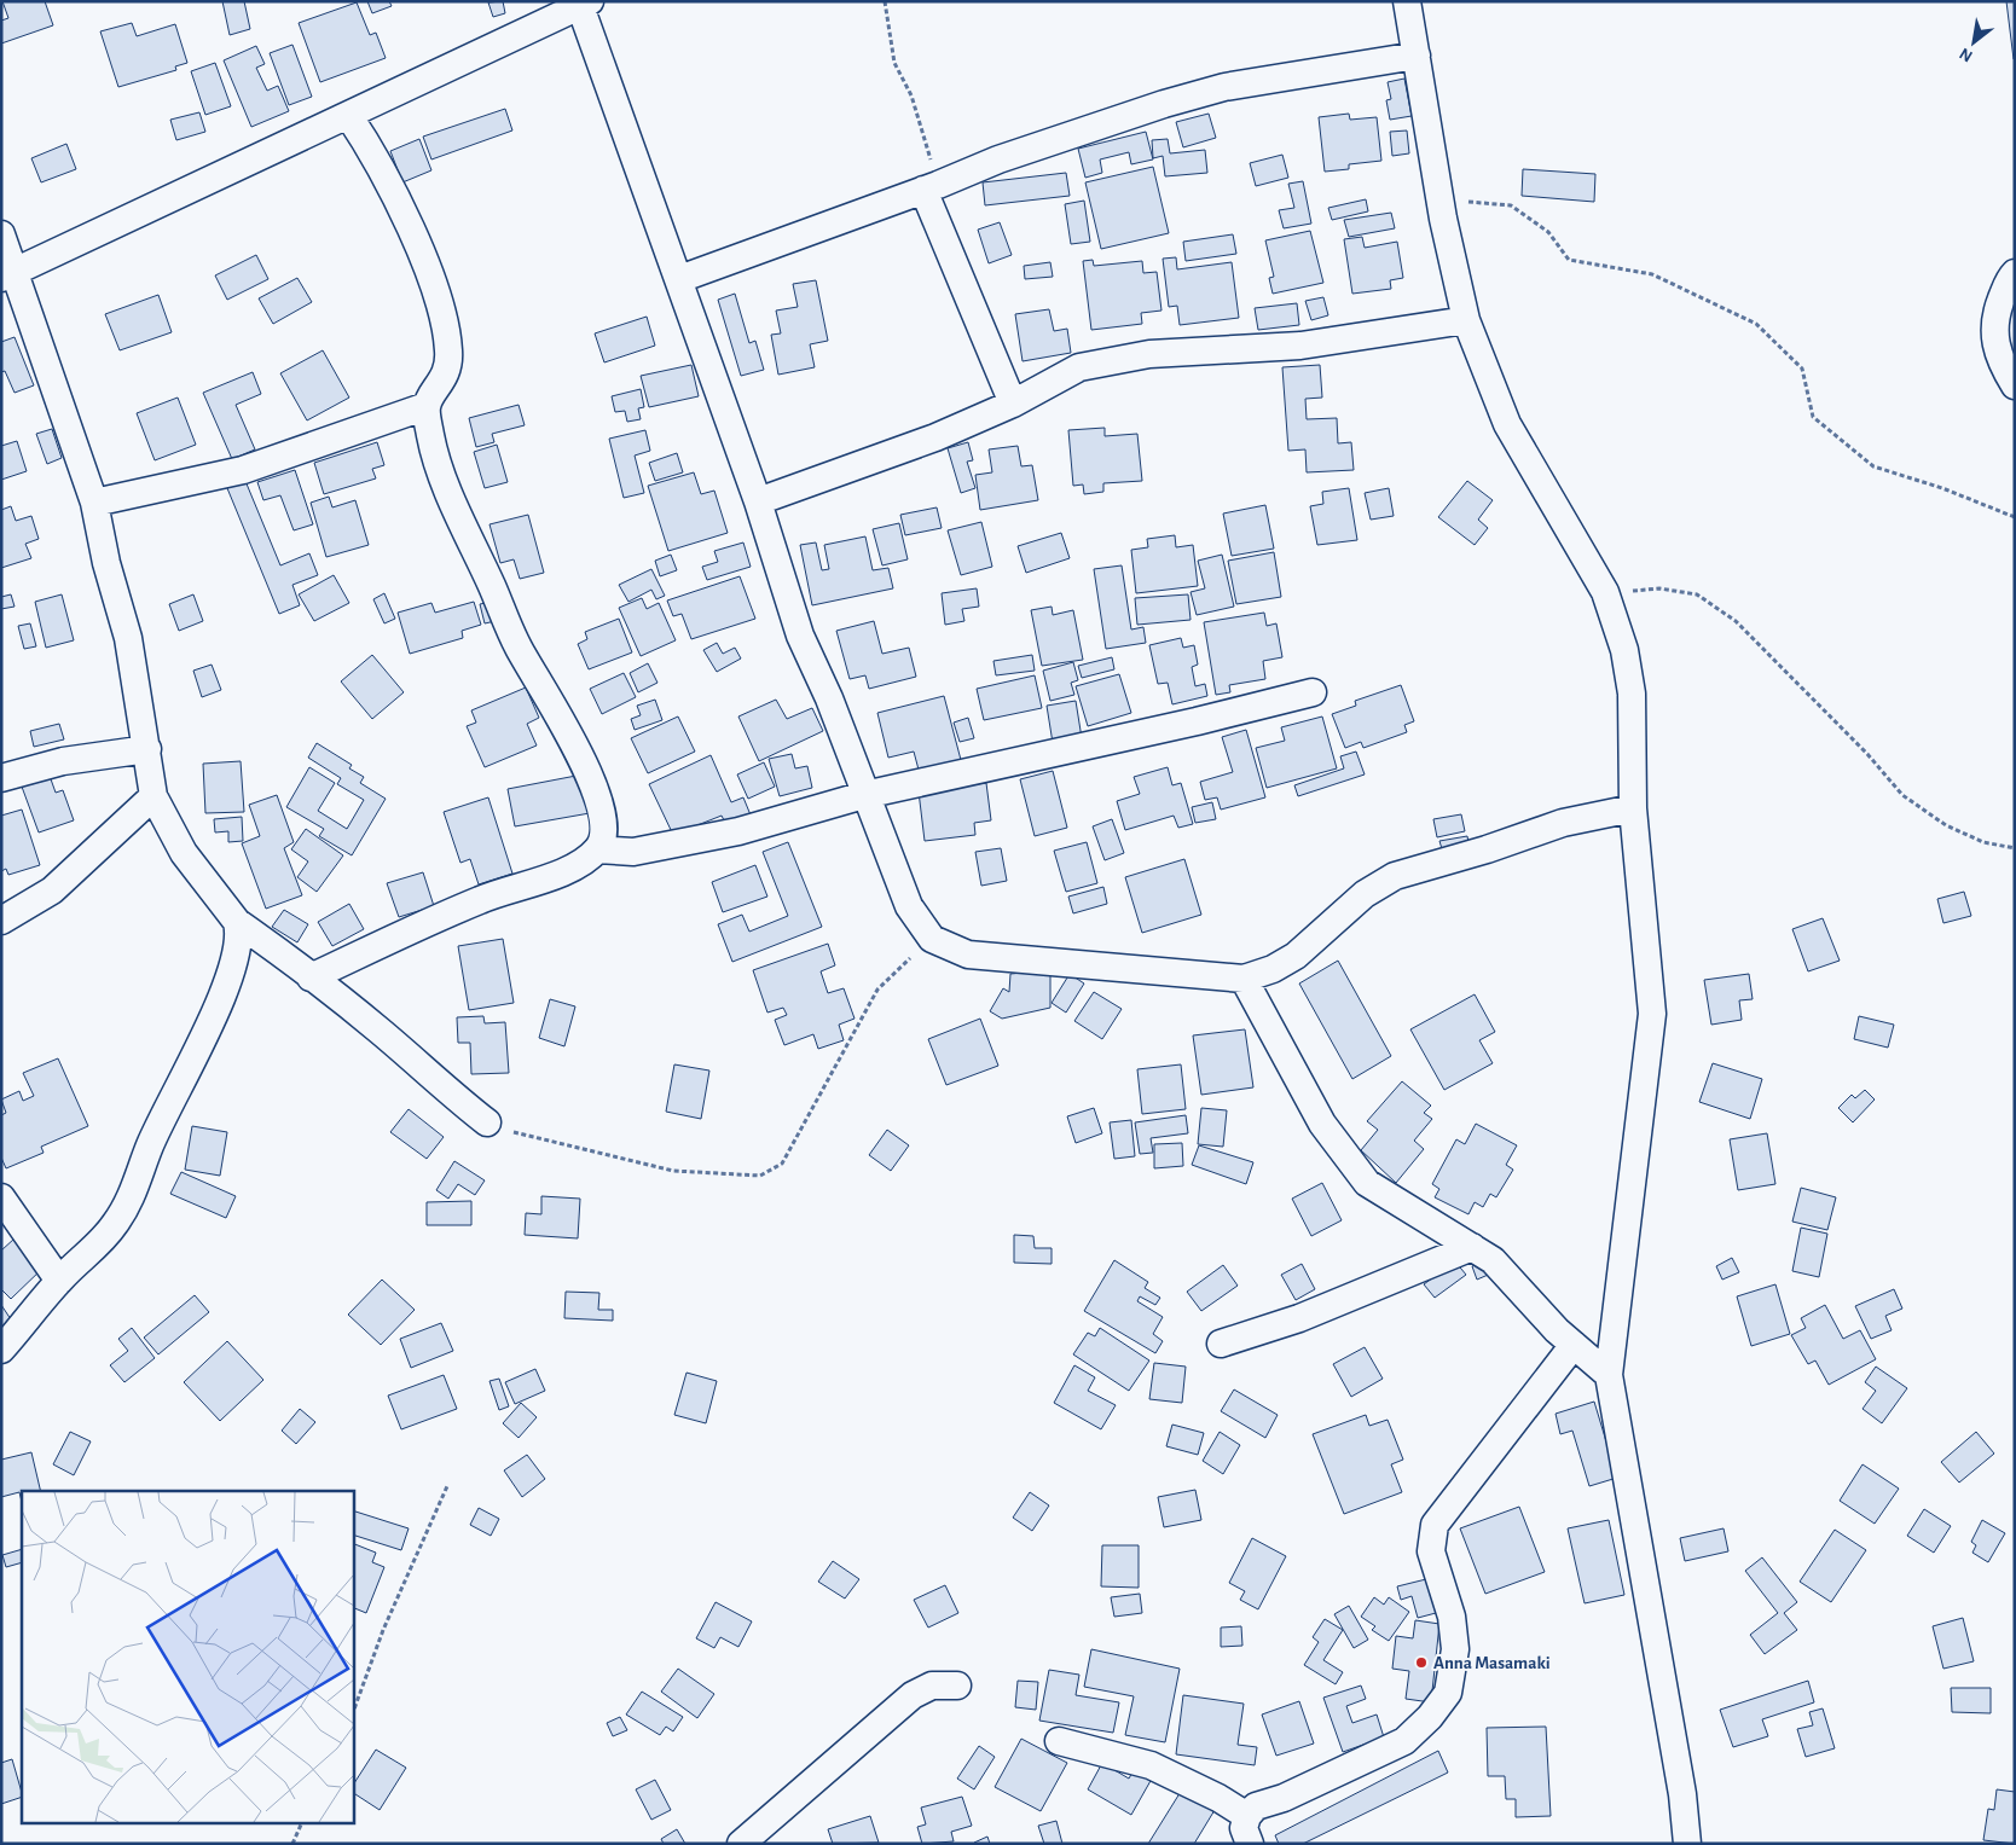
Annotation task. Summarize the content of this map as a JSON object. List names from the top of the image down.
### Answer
{
  "places": ["Anna Masamaki"],
  "north": "bottom left"
}
